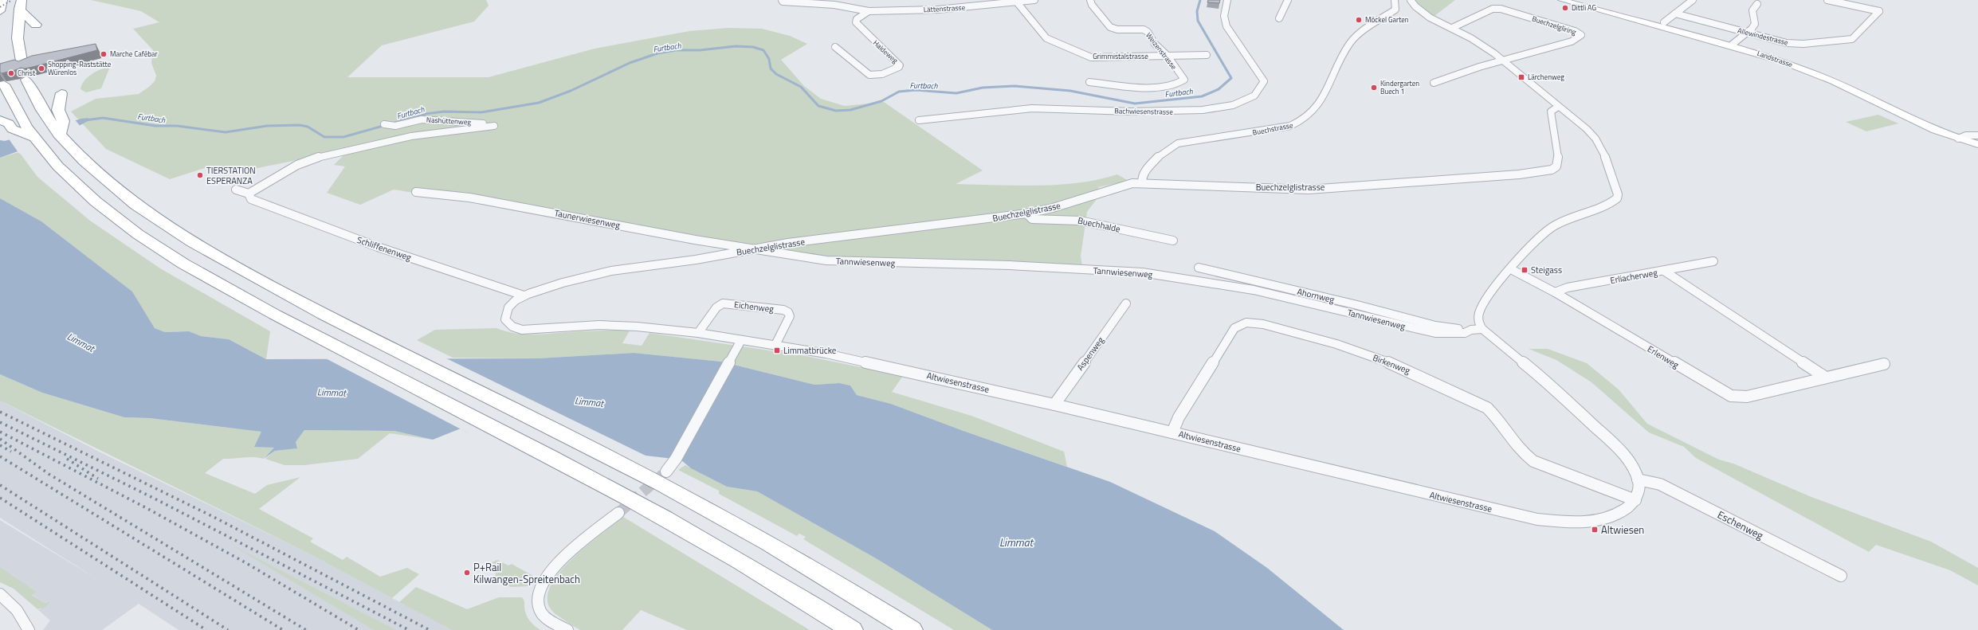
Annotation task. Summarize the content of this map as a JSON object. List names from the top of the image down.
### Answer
{
  "streets": {
    "main road": ["Landstrasse"],
    "street": [
      "Lättenstrasse",
      "Buechzelgliring",
      "Allewindestrasse",
      "Weizenstrasse",
      "Haldeweg",
      "Grimmistalstrasse",
      "Bachwiesenstrasse",
      "Nashüttenweg",
      "Buechstrasse",
      "Buechzelglistrasse",
      "Taunerwiesenweg",
      "Buechhalde",
      "Schliffenenweg",
      "Tannwiesenweg",
      "Erliacherweg",
      "Ahornweg",
      "Eichenweg",
      "Aspenweg",
      "Erlenweg",
      "Birkenweg",
      "Altwiesenstrasse",
      "Eschenweg"
    ]
  },
  "crossings": [
    ["Lättenstrasse", "Haldeweg"],
    ["Lättenstrasse", "Grimmistalstrasse"],
    ["Weizenstrasse", "Grimmistalstrasse"],
    ["Nashüttenweg", "Schliffenenweg"],
    ["Buechstrasse", "Buechzelglistrasse"],
    ["Buechzelglistrasse", "Taunerwiesenweg"],
    ["Buechzelglistrasse", "Buechhalde"],
    ["Buechzelglistrasse", "Schliffenenweg"],
    ["Buechzelglistrasse", "Tannwiesenweg"],
    ["Buechzelglistrasse", "Eichenweg"],
    ["Buechzelglistrasse", "Altwiesenstrasse"],
    ["Taunerwiesenweg", "Tannwiesenweg"],
    ["Tannwiesenweg", "Ahornweg"],
    ["Erliacherweg", "Erlenweg"],
    ["Eichenweg", "Altwiesenstrasse"],
    ["Aspenweg", "Altwiesenstrasse"],
    ["Birkenweg", "Altwiesenstrasse"]
  ],
  "water": ["Furtbach", "Limmat"],
  "places": {
    "other": [
      "Dittli AG",
      "Möckel Garten",
      "Marche Cafébar",
      "Shopping-Raststätte Würenlos",
      "Christ",
      "Kindergarten Buech 1",
      "TIERSTATION ESPERANZA",
      "P+Rail Kilwangen-Spreitenbach"
    ],
    "transit": [
      "Lärchenweg",
      "Steigass",
      "Limmatbrücke",
      "Altwiesen"
    ]
  }
}
